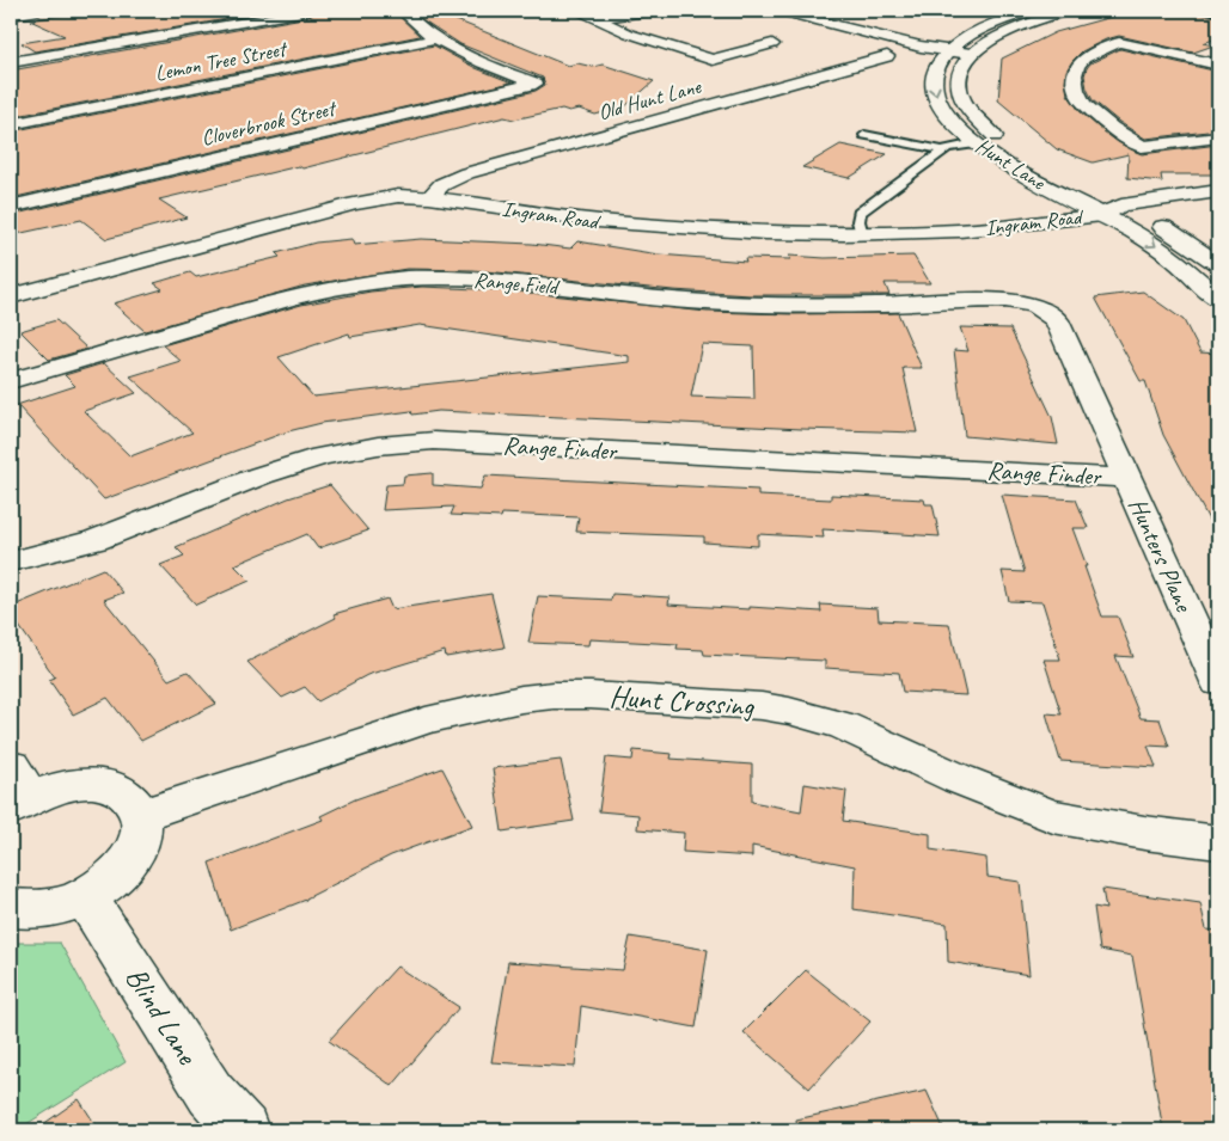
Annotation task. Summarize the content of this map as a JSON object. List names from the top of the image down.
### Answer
{
  "streets": {
    "street": [
      "Lemon Tree Street",
      "Old Hunt Lane",
      "Cloverbrook Street",
      "Hunt Lane",
      "Ingram Road",
      "Range Field",
      "Range Finder",
      "Hunters Plane",
      "Hunt Crossing",
      "Blind Lane"
    ]
  },
  "crossings": [
    ["Lemon Tree Street", "Cloverbrook Street"],
    ["Old Hunt Lane", "Ingram Road"],
    ["Hunt Lane", "Ingram Road"],
    ["Range Field", "Hunters Plane"],
    ["Range Finder", "Hunters Plane"]
  ]
}
